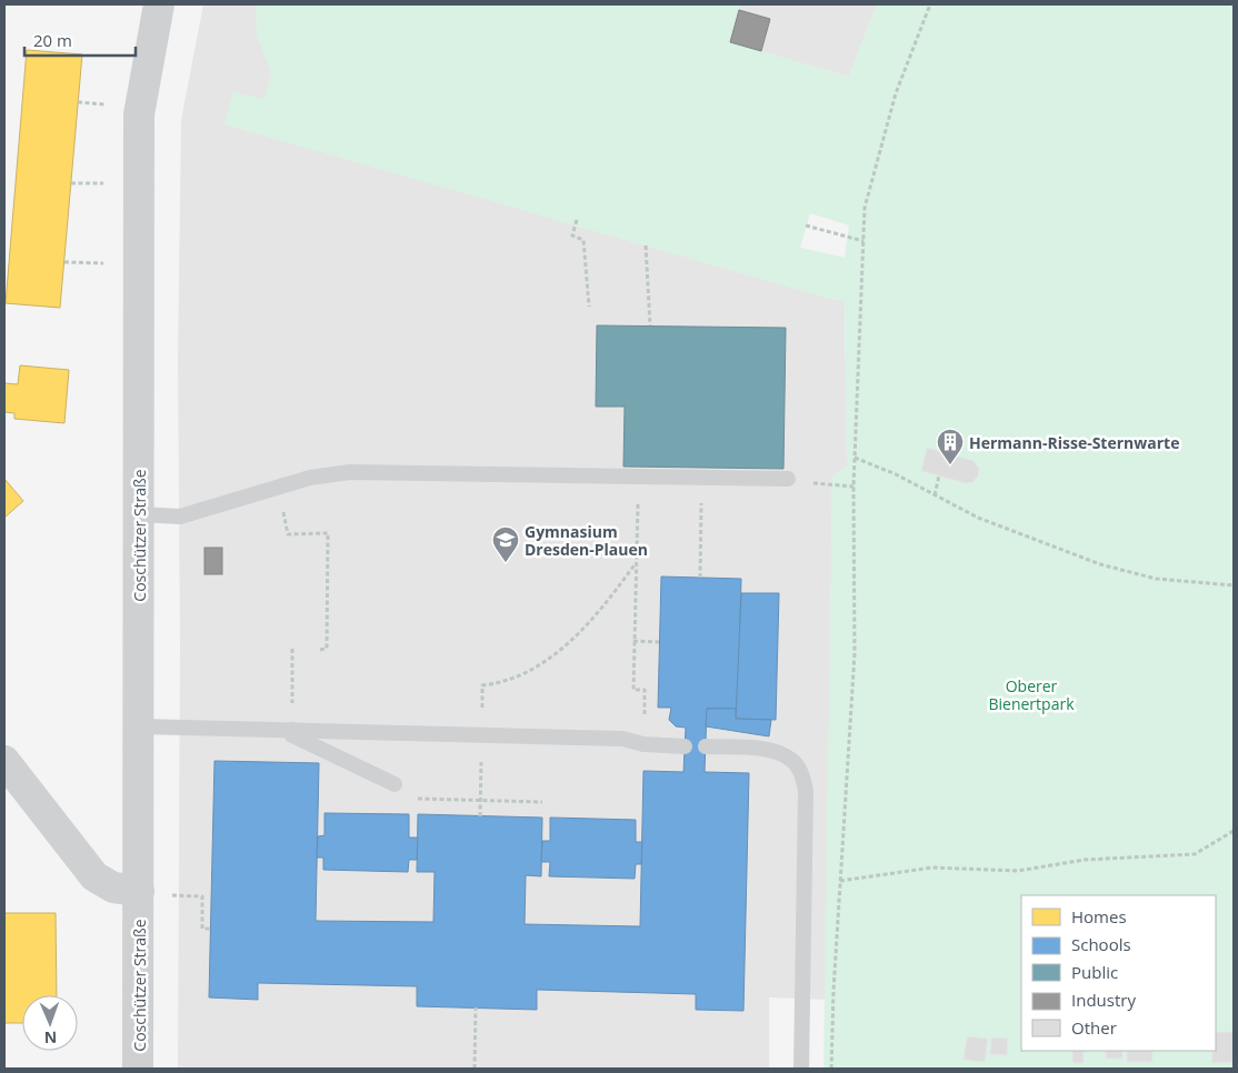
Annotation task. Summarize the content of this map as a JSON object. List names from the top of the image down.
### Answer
{
  "streets": {
    "street": ["Coschützer Straße"]
  },
  "parks": ["Oberer Bienertpark"],
  "places": {
    "building": ["Hermann-Risse-Sternwarte"],
    "school or university": ["Gymnasium Dresden-Plauen"]
  },
  "legend": [
    "Homes",
    "Schools",
    "Public",
    "Industry",
    "Other"
  ],
  "scale_bar": "20 m",
  "north": "bottom"
}
